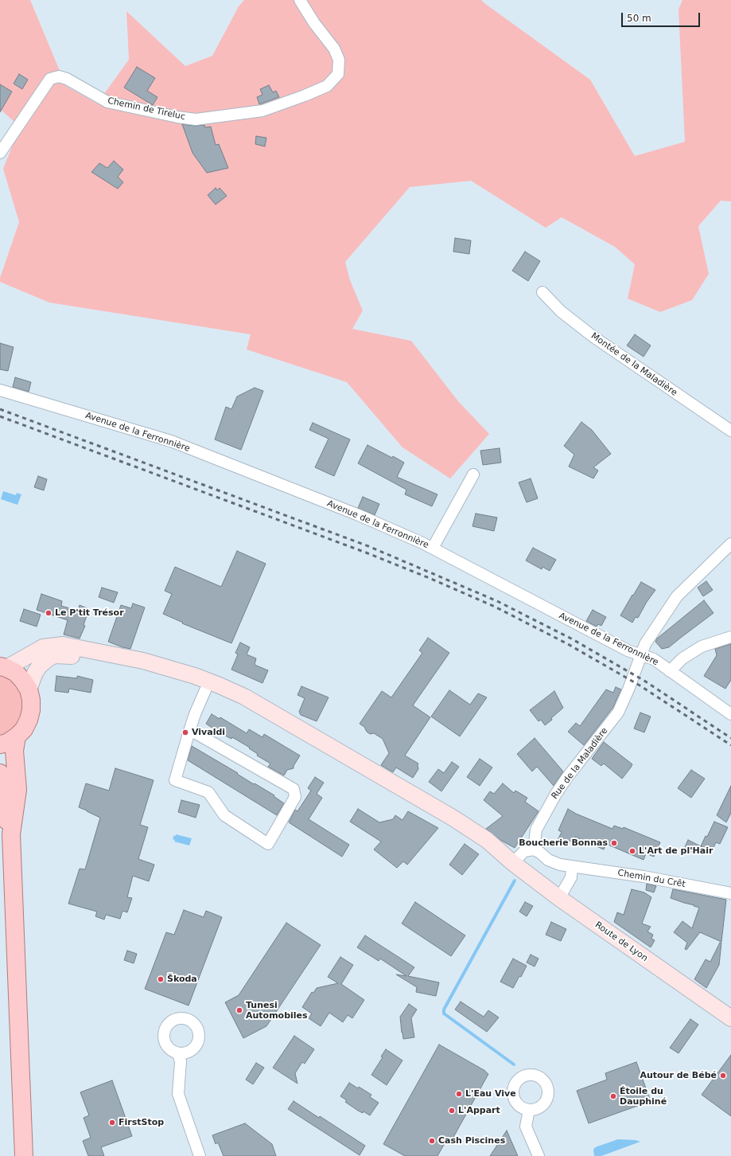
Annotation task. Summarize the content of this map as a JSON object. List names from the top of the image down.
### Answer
{
  "streets": {
    "main road": ["Route de Lyon"],
    "street": [
      "Chemin de Tireluc",
      "Montée de la Maladière",
      "Avenue de la Ferronnière",
      "Rue de la Maladière",
      "Chemin du Crêt"
    ]
  },
  "crossings": [
    ["Avenue de la Ferronnière", "Rue de la Maladière"],
    ["Rue de la Maladière", "Chemin du Crêt"]
  ],
  "places": [
    "Le P'tit Trésor",
    "Vivaldi",
    "Boucherie Bonnas",
    "L'Art de pl'Hair",
    "Škoda",
    "Tunesi Automobiles",
    "Autour de Bébé",
    "L'Eau Vive",
    "Étoile du Dauphiné",
    "L'Appart",
    "FirstStop",
    "Cash Piscines"
  ],
  "scale_bar": "50 m"
}
